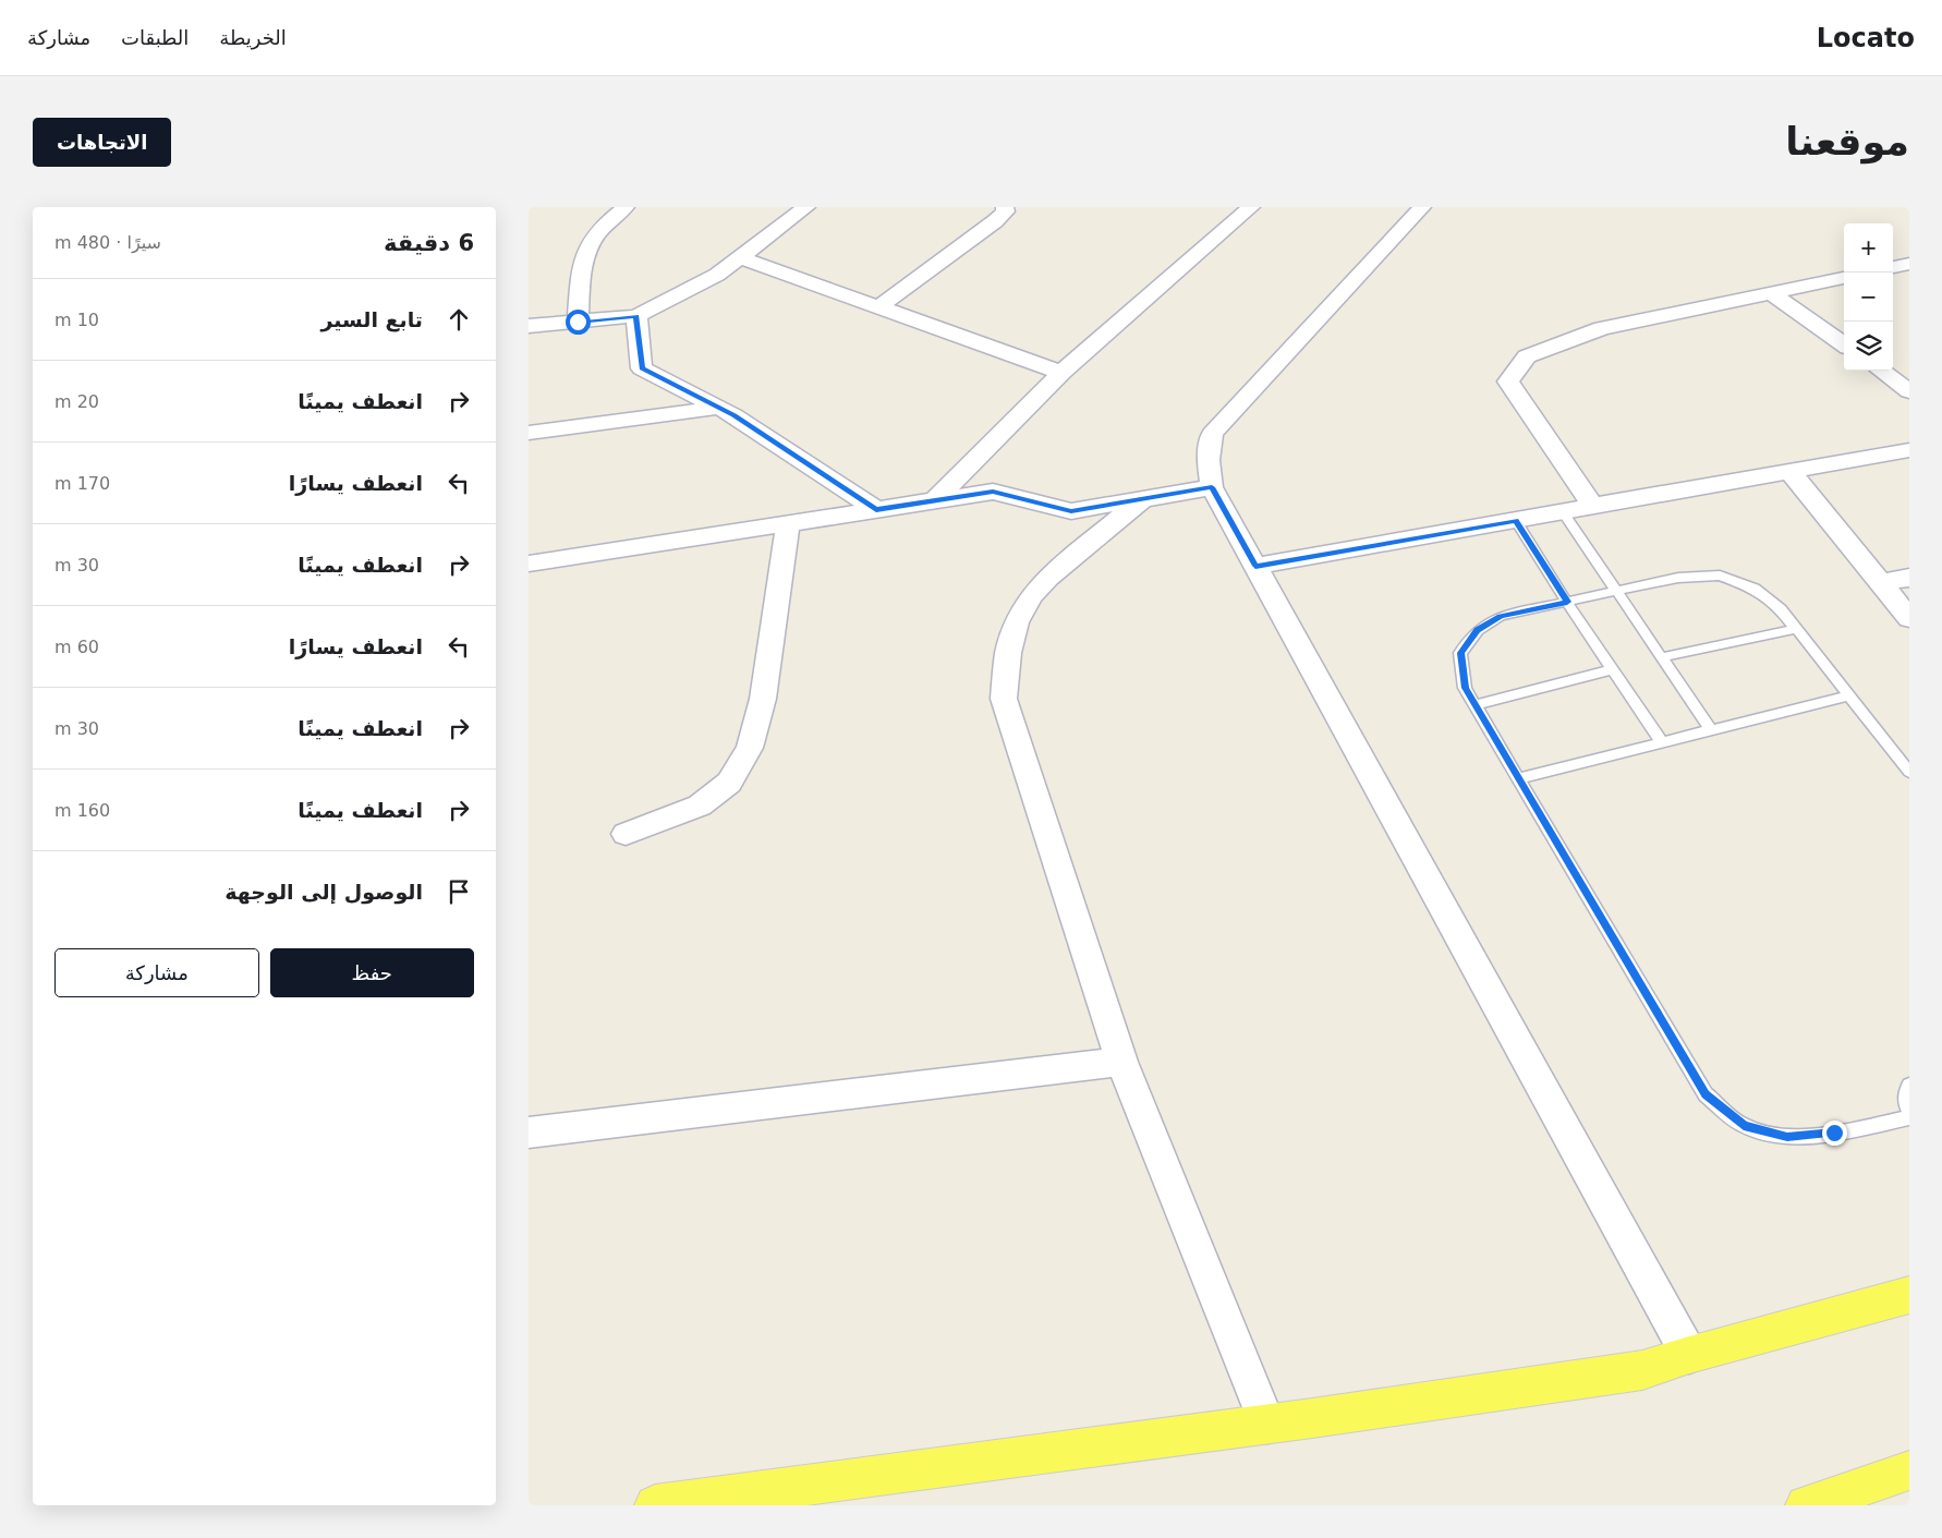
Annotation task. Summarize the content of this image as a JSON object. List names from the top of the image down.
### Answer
{
  "page": {
    "header": "Locato",
    "nav": ["الخريطة", "الطبقات", "مشاركة"],
    "buttons": [
      "الاتجاهات",
      ["حفظ", "مشاركة"]
    ],
    "title": "موقعنا",
    "heading": ["6 دقيقة", "سيرًا · 480 m"],
    "map_buttons": ["+", "−"],
    "list": [
      ["تابع السير", "10 m"],
      ["انعطف يمينًا", "20 m"],
      ["انعطف يسارًا", "170 m"],
      ["انعطف يمينًا", "30 m"],
      ["انعطف يسارًا", "60 m"],
      ["انعطف يمينًا", "30 m"],
      ["انعطف يمينًا", "160 m"],
      "الوصول إلى الوجهة"
    ]
  }
}
